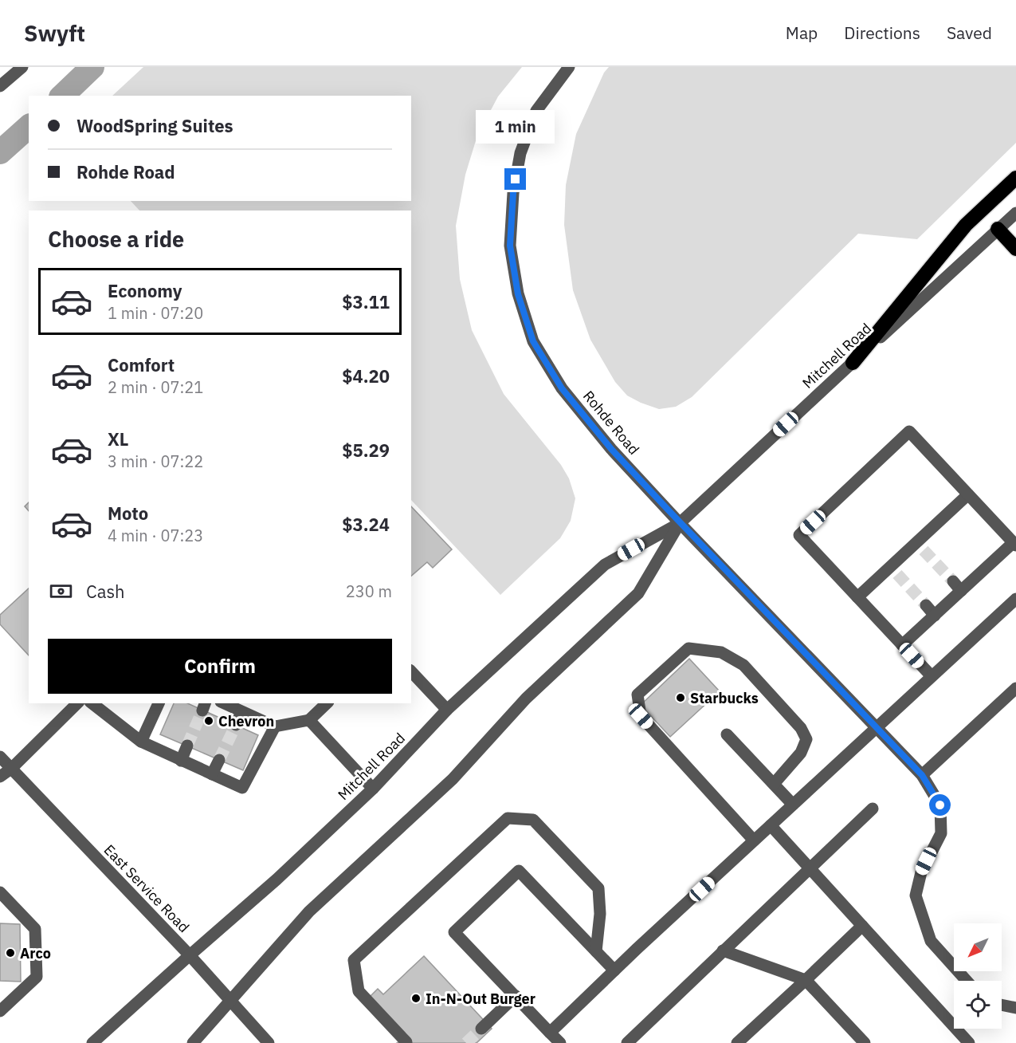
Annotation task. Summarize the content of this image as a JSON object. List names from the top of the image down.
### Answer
{
  "streets": {
    "street": ["Mitchell Road", "Rohde Road", "East Service Road"]
  },
  "crossings": [
    ["Mitchell Road", "Rohde Road"],
    ["Mitchell Road", "East Service Road"]
  ],
  "places": [
    "Starbucks",
    "Chevron",
    "Arco",
    "In-N-Out Burger"
  ],
  "north": "bottom left",
  "page": {
    "header": "Swyft",
    "nav": ["Map", "Directions", "Saved"],
    "banner": ["WoodSpring Suites", "Rohde Road"],
    "bubble": "1 min",
    "heading": "Choose a ride",
    "list": [
      {
        "name": "Economy",
        "note": "1 min · 07:20",
        "value": "$3.11"
      },
      {
        "name": "Comfort",
        "note": "2 min · 07:21",
        "value": "$4.20"
      },
      {
        "name": "XL",
        "note": "3 min · 07:22",
        "value": "$5.29"
      },
      {
        "name": "Moto",
        "note": "4 min · 07:23",
        "value": "$3.24"
      }
    ],
    "pay": ["Cash", "230 m"],
    "buttons": "Confirm"
  }
}
